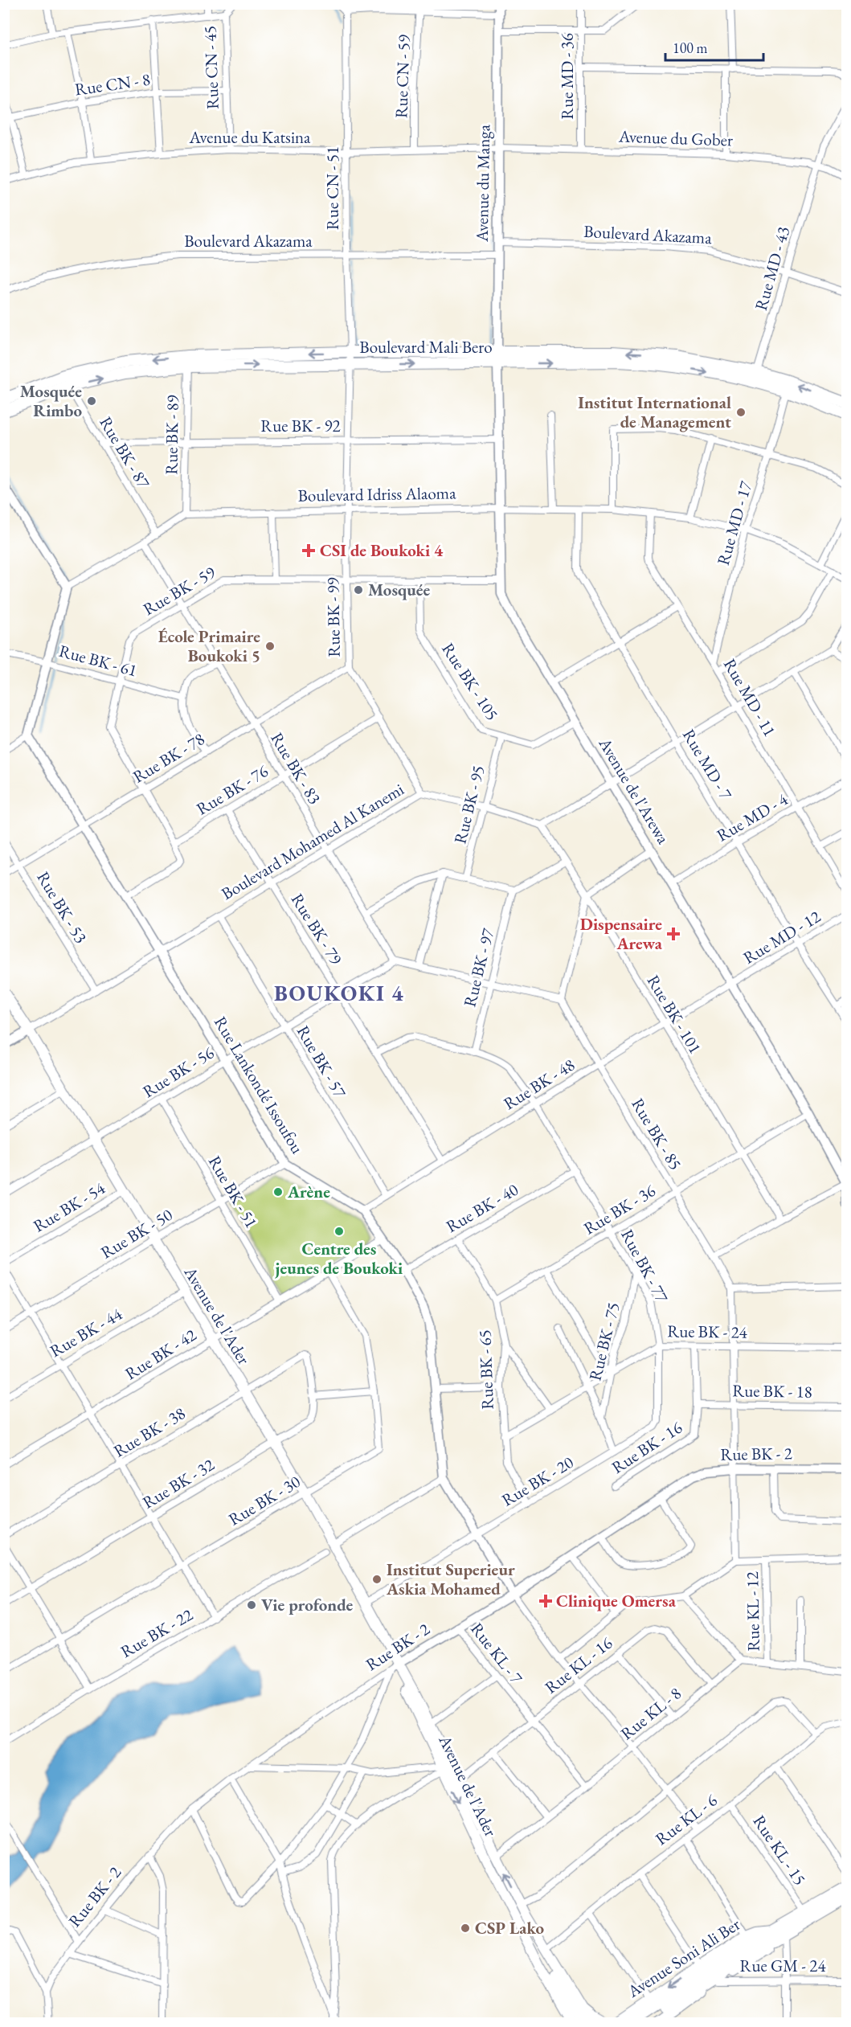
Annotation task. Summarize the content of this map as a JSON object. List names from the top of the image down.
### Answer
{
  "streets": {
    "main road": ["Boulevard Mali Bero", "Avenue de l'Ader", "Avenue Soni Ali Ber"],
    "street": [
      "Rue CN - 45",
      "Rue CN - 59",
      "Rue MD - 36",
      "Rue CN - 8",
      "Avenue du Katsina",
      "Avenue du Gober",
      "Avenue du Manga",
      "Rue CN - 51",
      "Boulevard Akazama",
      "Rue MD - 43",
      "Rue BK - 92",
      "Rue BK - 89",
      "Rue BK - 87",
      "Boulevard Idriss Alaoma",
      "Rue MD - 17",
      "Rue BK - 59",
      "Rue BK - 99",
      "Rue BK - 61",
      "Rue BK - 105",
      "Rue MD - 11",
      "Rue BK - 78",
      "Rue MD - 7",
      "Rue BK - 83",
      "Rue BK - 76",
      "Avenue de l'Arewa",
      "Rue BK - 95",
      "Rue MD - 4",
      "Boulevard Mohamed Al Kanemi",
      "Rue BK - 53",
      "Rue BK - 79",
      "Rue MD - 12",
      "Rue BK - 97",
      "Rue BK - 101",
      "Rue BK - 57",
      "Rue BK - 56",
      "Rue BK - 48",
      "Rue Lankondé Issoufou",
      "Rue BK - 85",
      "Rue BK - 51",
      "Rue BK - 54",
      "Rue BK - 40",
      "Rue BK - 36",
      "Rue BK - 50",
      "Rue BK - 77",
      "Rue BK - 24",
      "Rue BK - 44",
      "Rue BK - 75",
      "Rue BK - 42",
      "Rue BK - 65",
      "Rue BK - 18",
      "Rue BK - 38",
      "Rue BK - 16",
      "Rue BK - 2",
      "Rue BK - 20",
      "Rue BK - 32",
      "Rue BK - 30",
      "Rue KL - 12",
      "Rue BK - 22",
      "Rue KL - 7",
      "Rue KL - 16",
      "Rue KL - 8",
      "Rue KL - 6",
      "Rue KL - 15",
      "Rue GM - 24"
    ]
  },
  "crossings": [
    ["Rue CN - 45", "Rue CN - 8"],
    ["Rue CN - 45", "Avenue du Katsina"],
    ["Rue CN - 59", "Avenue du Katsina"],
    ["Rue MD - 36", "Avenue du Gober"],
    ["Avenue du Katsina", "Avenue du Gober"],
    ["Avenue du Katsina", "Avenue du Manga"],
    ["Avenue du Katsina", "Rue CN - 51"],
    ["Avenue du Gober", "Avenue du Manga"],
    ["Avenue du Gober", "Rue MD - 43"],
    ["Avenue du Manga", "Boulevard Akazama"],
    ["Avenue du Manga", "Boulevard Mali Bero"],
    ["Avenue du Manga", "Avenue de l'Arewa"],
    ["Rue CN - 51", "Boulevard Akazama"],
    ["Rue CN - 51", "Boulevard Mali Bero"],
    ["Rue CN - 51", "Rue BK - 99"],
    ["Boulevard Akazama", "Rue MD - 43"],
    ["Rue MD - 43", "Boulevard Mali Bero"],
    ["Boulevard Mali Bero", "Rue BK - 89"],
    ["Boulevard Mali Bero", "Rue BK - 87"],
    ["Boulevard Mali Bero", "Rue MD - 17"],
    ["Boulevard Mali Bero", "Rue BK - 99"],
    ["Boulevard Mali Bero", "Avenue de l'Arewa"],
    ["Rue BK - 92", "Rue BK - 89"],
    ["Rue BK - 92", "Rue BK - 87"],
    ["Rue BK - 92", "Rue BK - 99"],
    ["Rue BK - 92", "Avenue de l'Arewa"],
    ["Rue BK - 89", "Boulevard Idriss Alaoma"],
    ["Boulevard Idriss Alaoma", "Rue MD - 17"],
    ["Boulevard Idriss Alaoma", "Rue BK - 99"],
    ["Boulevard Idriss Alaoma", "Rue MD - 11"],
    ["Boulevard Idriss Alaoma", "Rue MD - 7"],
    ["Boulevard Idriss Alaoma", "Avenue de l'Arewa"],
    ["Rue MD - 17", "Rue MD - 11"],
    ["Rue BK - 59", "Rue BK - 99"],
    ["Rue BK - 59", "Rue BK - 61"],
    ["Rue BK - 59", "Rue BK - 105"],
    ["Rue BK - 59", "Rue BK - 78"],
    ["Rue BK - 59", "Rue BK - 83"],
    ["Rue BK - 59", "Rue BK - 76"],
    ["Rue BK - 59", "Avenue de l'Arewa"],
    ["Rue BK - 99", "Rue BK - 78"],
    ["Rue BK - 99", "Rue BK - 76"],
    ["Rue BK - 99", "Boulevard Mohamed Al Kanemi"],
    ["Rue BK - 105", "Avenue de l'Arewa"],
    ["Rue BK - 105", "Rue BK - 95"],
    ["Rue MD - 11", "Rue MD - 4"],
    ["Rue BK - 78", "Rue BK - 83"],
    ["Rue BK - 78", "Rue BK - 53"],
    ["Rue BK - 78", "Rue Lankondé Issoufou"],
    ["Rue MD - 7", "Rue MD - 4"],
    ["Rue MD - 7", "Rue MD - 12"],
    ["Rue BK - 83", "Rue BK - 76"],
    ["Rue BK - 83", "Boulevard Mohamed Al Kanemi"],
    ["Rue BK - 83", "Rue BK - 56"],
    ["Rue BK - 76", "Rue BK - 79"],
    ["Avenue de l'Arewa", "Rue MD - 4"],
    ["Avenue de l'Arewa", "Rue MD - 12"],
    ["Avenue de l'Arewa", "Rue BK - 48"],
    ["Avenue de l'Arewa", "Rue BK - 36"],
    ["Rue BK - 95", "Boulevard Mohamed Al Kanemi"],
    ["Boulevard Mohamed Al Kanemi", "Rue BK - 53"],
    ["Boulevard Mohamed Al Kanemi", "Rue BK - 79"],
    ["Boulevard Mohamed Al Kanemi", "Rue BK - 101"],
    ["Boulevard Mohamed Al Kanemi", "Rue BK - 57"],
    ["Boulevard Mohamed Al Kanemi", "Rue Lankondé Issoufou"],
    ["Boulevard Mohamed Al Kanemi", "Avenue de l'Ader"],
    ["Rue BK - 79", "Rue BK - 56"],
    ["Rue BK - 79", "Rue BK - 48"],
    ["Rue MD - 12", "Rue BK - 48"],
    ["Rue BK - 101", "Rue BK - 48"],
    ["Rue BK - 101", "Rue BK - 36"],
    ["Rue BK - 57", "Rue BK - 56"],
    ["Rue BK - 57", "Rue BK - 48"],
    ["Rue BK - 56", "Rue Lankondé Issoufou"],
    ["Rue BK - 56", "Rue BK - 51"],
    ["Rue BK - 56", "Avenue de l'Ader"],
    ["Rue BK - 48", "Rue Lankondé Issoufou"],
    ["Rue BK - 48", "Rue BK - 85"],
    ["Rue BK - 48", "Rue BK - 77"],
    ["Rue Lankondé Issoufou", "Rue BK - 40"],
    ["Rue Lankondé Issoufou", "Rue BK - 50"],
    ["Rue Lankondé Issoufou", "Rue BK - 42"],
    ["Rue Lankondé Issoufou", "Rue BK - 2"],
    ["Rue Lankondé Issoufou", "Rue BK - 20"],
    ["Rue Lankondé Issoufou", "Rue BK - 22"],
    ["Rue BK - 85", "Rue BK - 36"],
    ["Rue BK - 85", "Rue BK - 24"],
    ["Rue BK - 85", "Rue BK - 18"],
    ["Rue BK - 85", "Rue BK - 2"],
    ["Rue BK - 51", "Rue BK - 50"],
    ["Rue BK - 51", "Rue BK - 42"],
    ["Rue BK - 54", "Avenue de l'Ader"],
    ["Rue BK - 40", "Rue BK - 77"],
    ["Rue BK - 40", "Rue BK - 65"],
    ["Rue BK - 36", "Rue BK - 77"],
    ["Rue BK - 36", "Rue BK - 65"],
    ["Rue BK - 50", "Avenue de l'Ader"],
    ["Rue BK - 77", "Rue BK - 24"],
    ["Rue BK - 77", "Rue BK - 75"],
    ["Rue BK - 77", "Rue BK - 20"],
    ["Avenue de l'Ader", "Rue BK - 44"],
    ["Avenue de l'Ader", "Rue BK - 42"],
    ["Avenue de l'Ader", "Rue BK - 38"],
    ["Avenue de l'Ader", "Rue BK - 2"],
    ["Avenue de l'Ader", "Rue BK - 20"],
    ["Avenue de l'Ader", "Rue BK - 32"],
    ["Avenue de l'Ader", "Rue BK - 30"],
    ["Avenue de l'Ader", "Rue BK - 22"],
    ["Avenue de l'Ader", "Rue KL - 16"],
    ["Avenue de l'Ader", "Rue KL - 8"],
    ["Avenue de l'Ader", "Rue KL - 6"],
    ["Rue BK - 24", "Rue BK - 75"],
    ["Rue BK - 24", "Rue BK - 65"],
    ["Rue BK - 24", "Rue BK - 16"],
    ["Rue BK - 24", "Rue BK - 20"],
    ["Rue BK - 42", "Rue BK - 30"],
    ["Rue BK - 65", "Rue BK - 20"],
    ["Rue BK - 18", "Rue BK - 16"],
    ["Rue BK - 38", "Rue BK - 32"],
    ["Rue BK - 2", "Rue KL - 7"],
    ["Rue KL - 7", "Rue KL - 16"],
    ["Rue KL - 7", "Rue KL - 8"],
    ["Rue KL - 16", "Rue KL - 8"],
    ["Rue KL - 6", "Rue KL - 15"],
    ["Rue KL - 15", "Avenue Soni Ali Ber"],
    ["Avenue Soni Ali Ber", "Rue GM - 24"]
  ],
  "districts": ["BOUKOKI 4"],
  "places": {
    "other": [
      "Mosquée Rimbo",
      "Institut International de Management",
      "Mosquée",
      "École Primaire Boukoki 5",
      "Arène",
      "Centre des jeunes de Boukoki",
      "Institut Superieur Askia Mohamed",
      "Vie profonde",
      "CSP Lako"
    ],
    "health": ["CSI de Boukoki 4", "Dispensaire Arewa", "Clinique Omersa"]
  },
  "scale_bar": "100 m"
}
